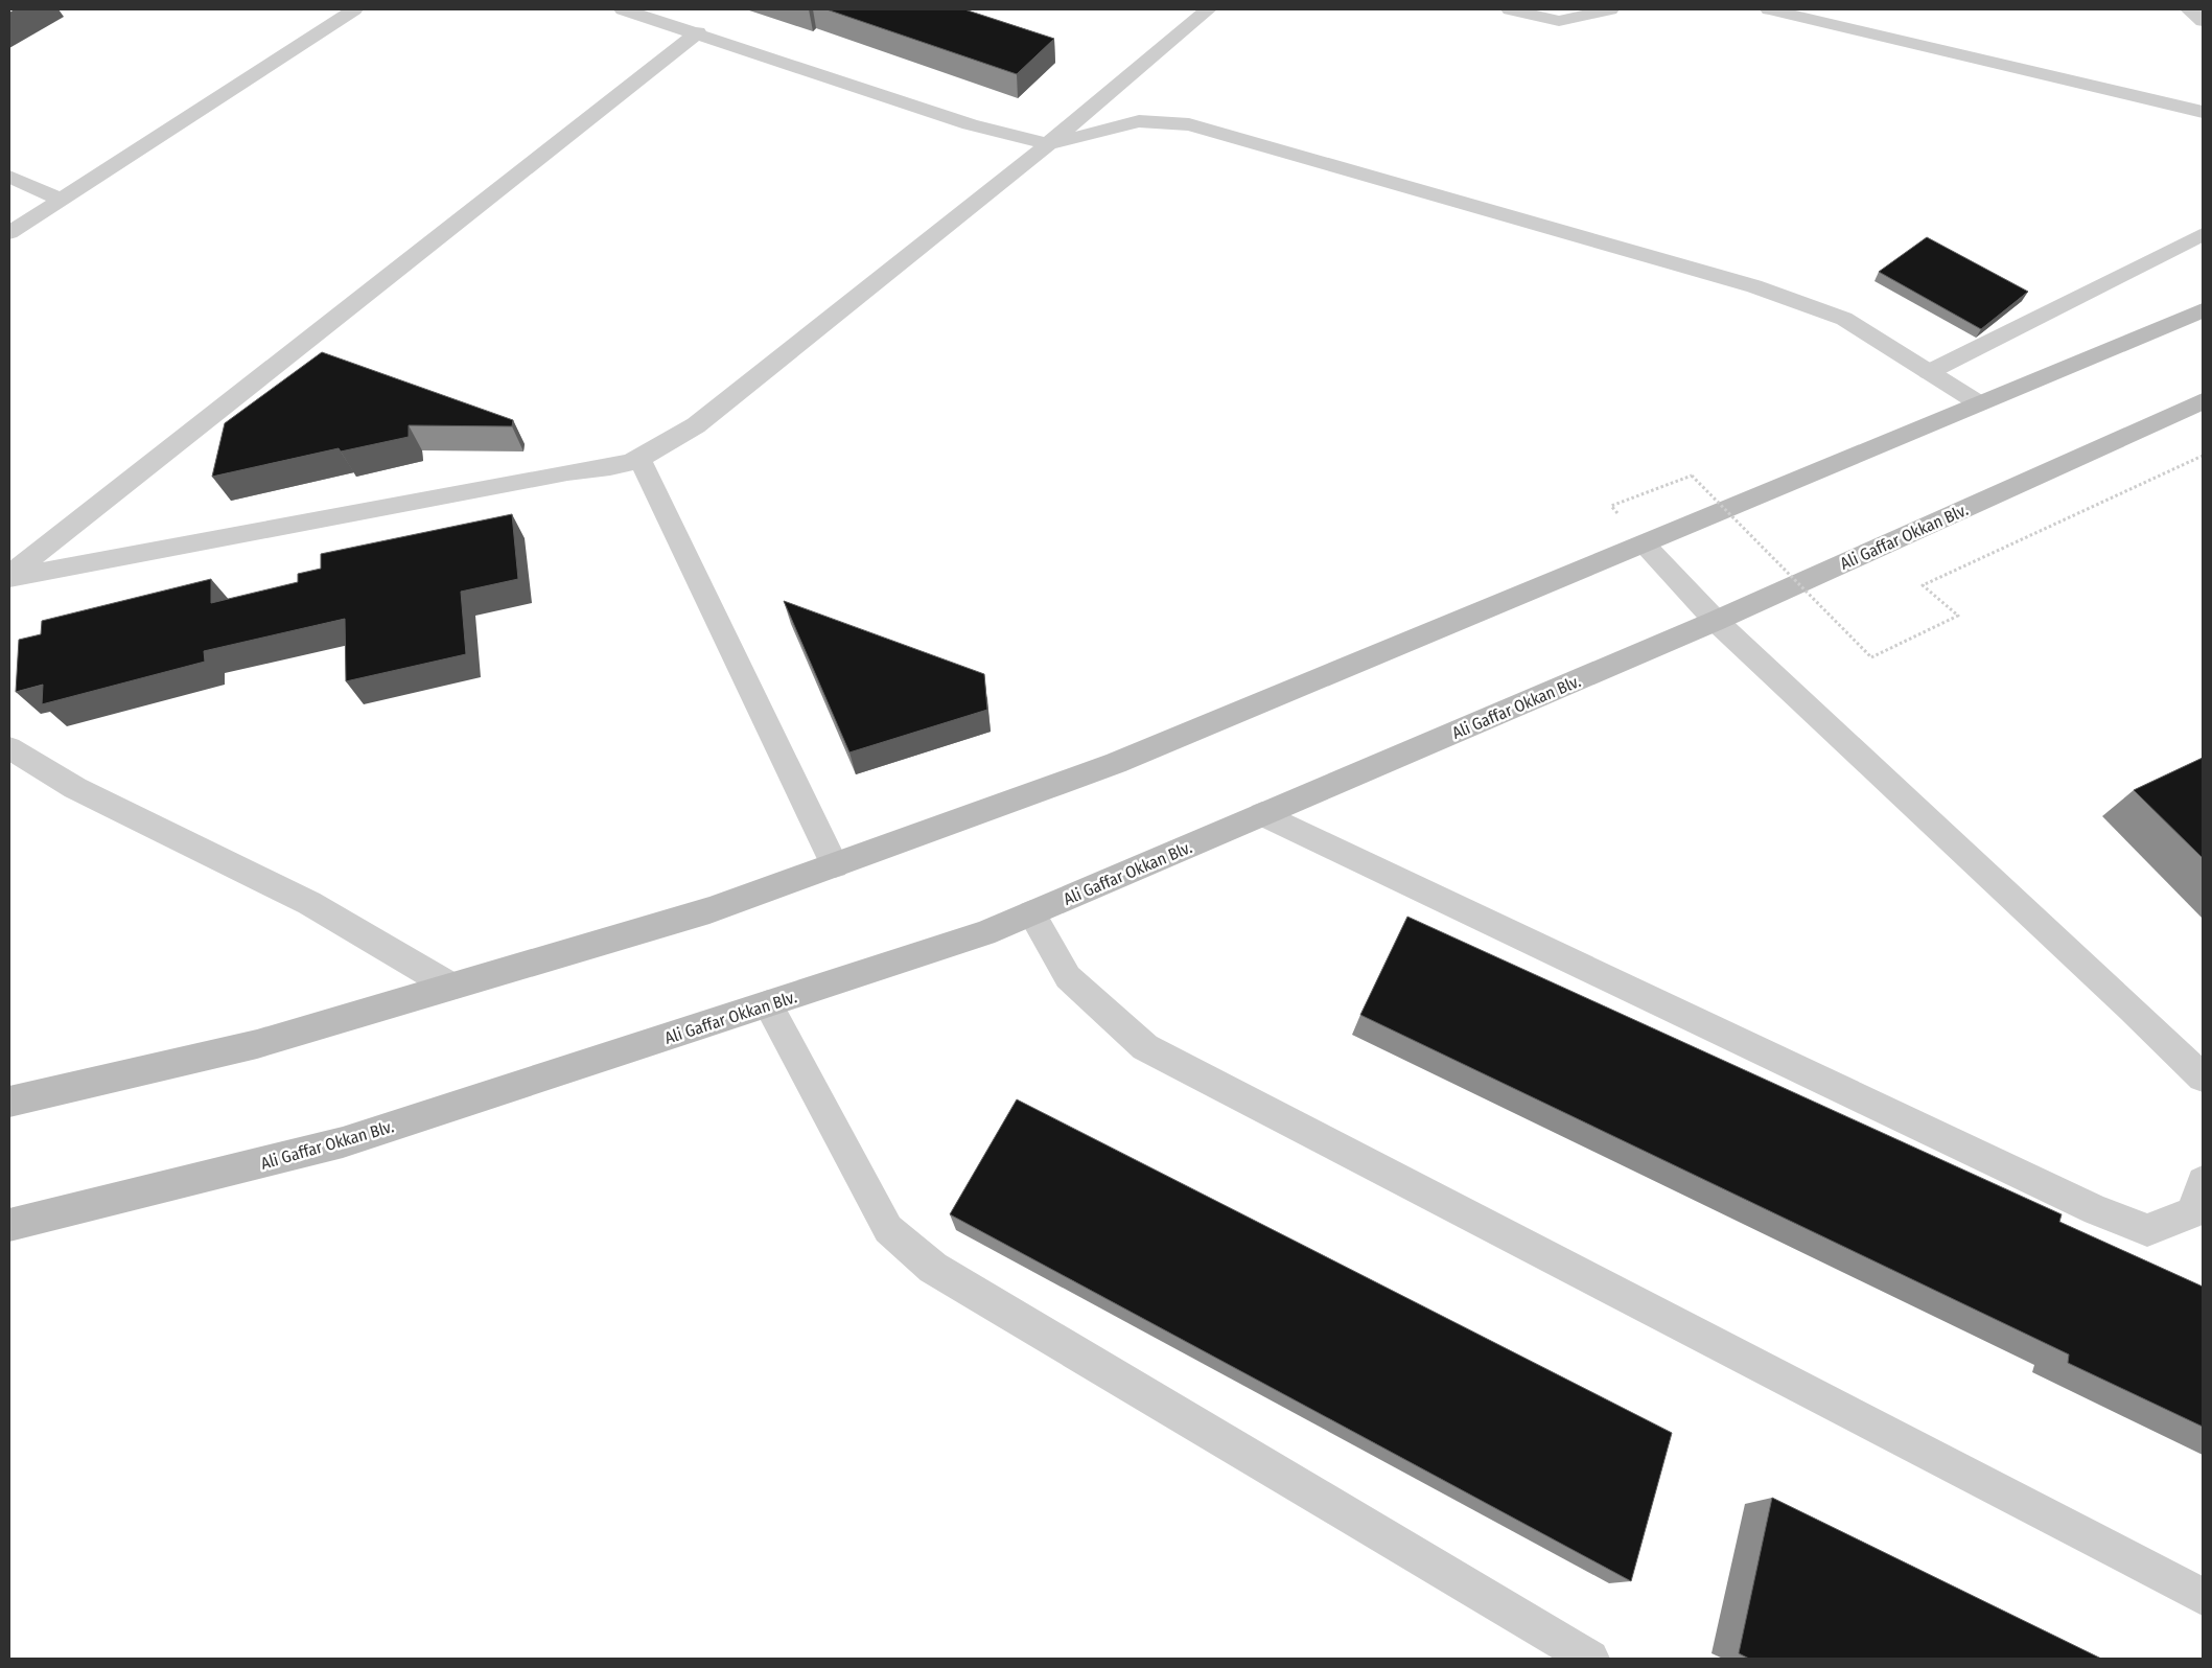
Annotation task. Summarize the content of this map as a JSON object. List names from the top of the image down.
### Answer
{
  "streets": {
    "main road": ["Ali Gaffar Okkan Blv."]
  }
}
